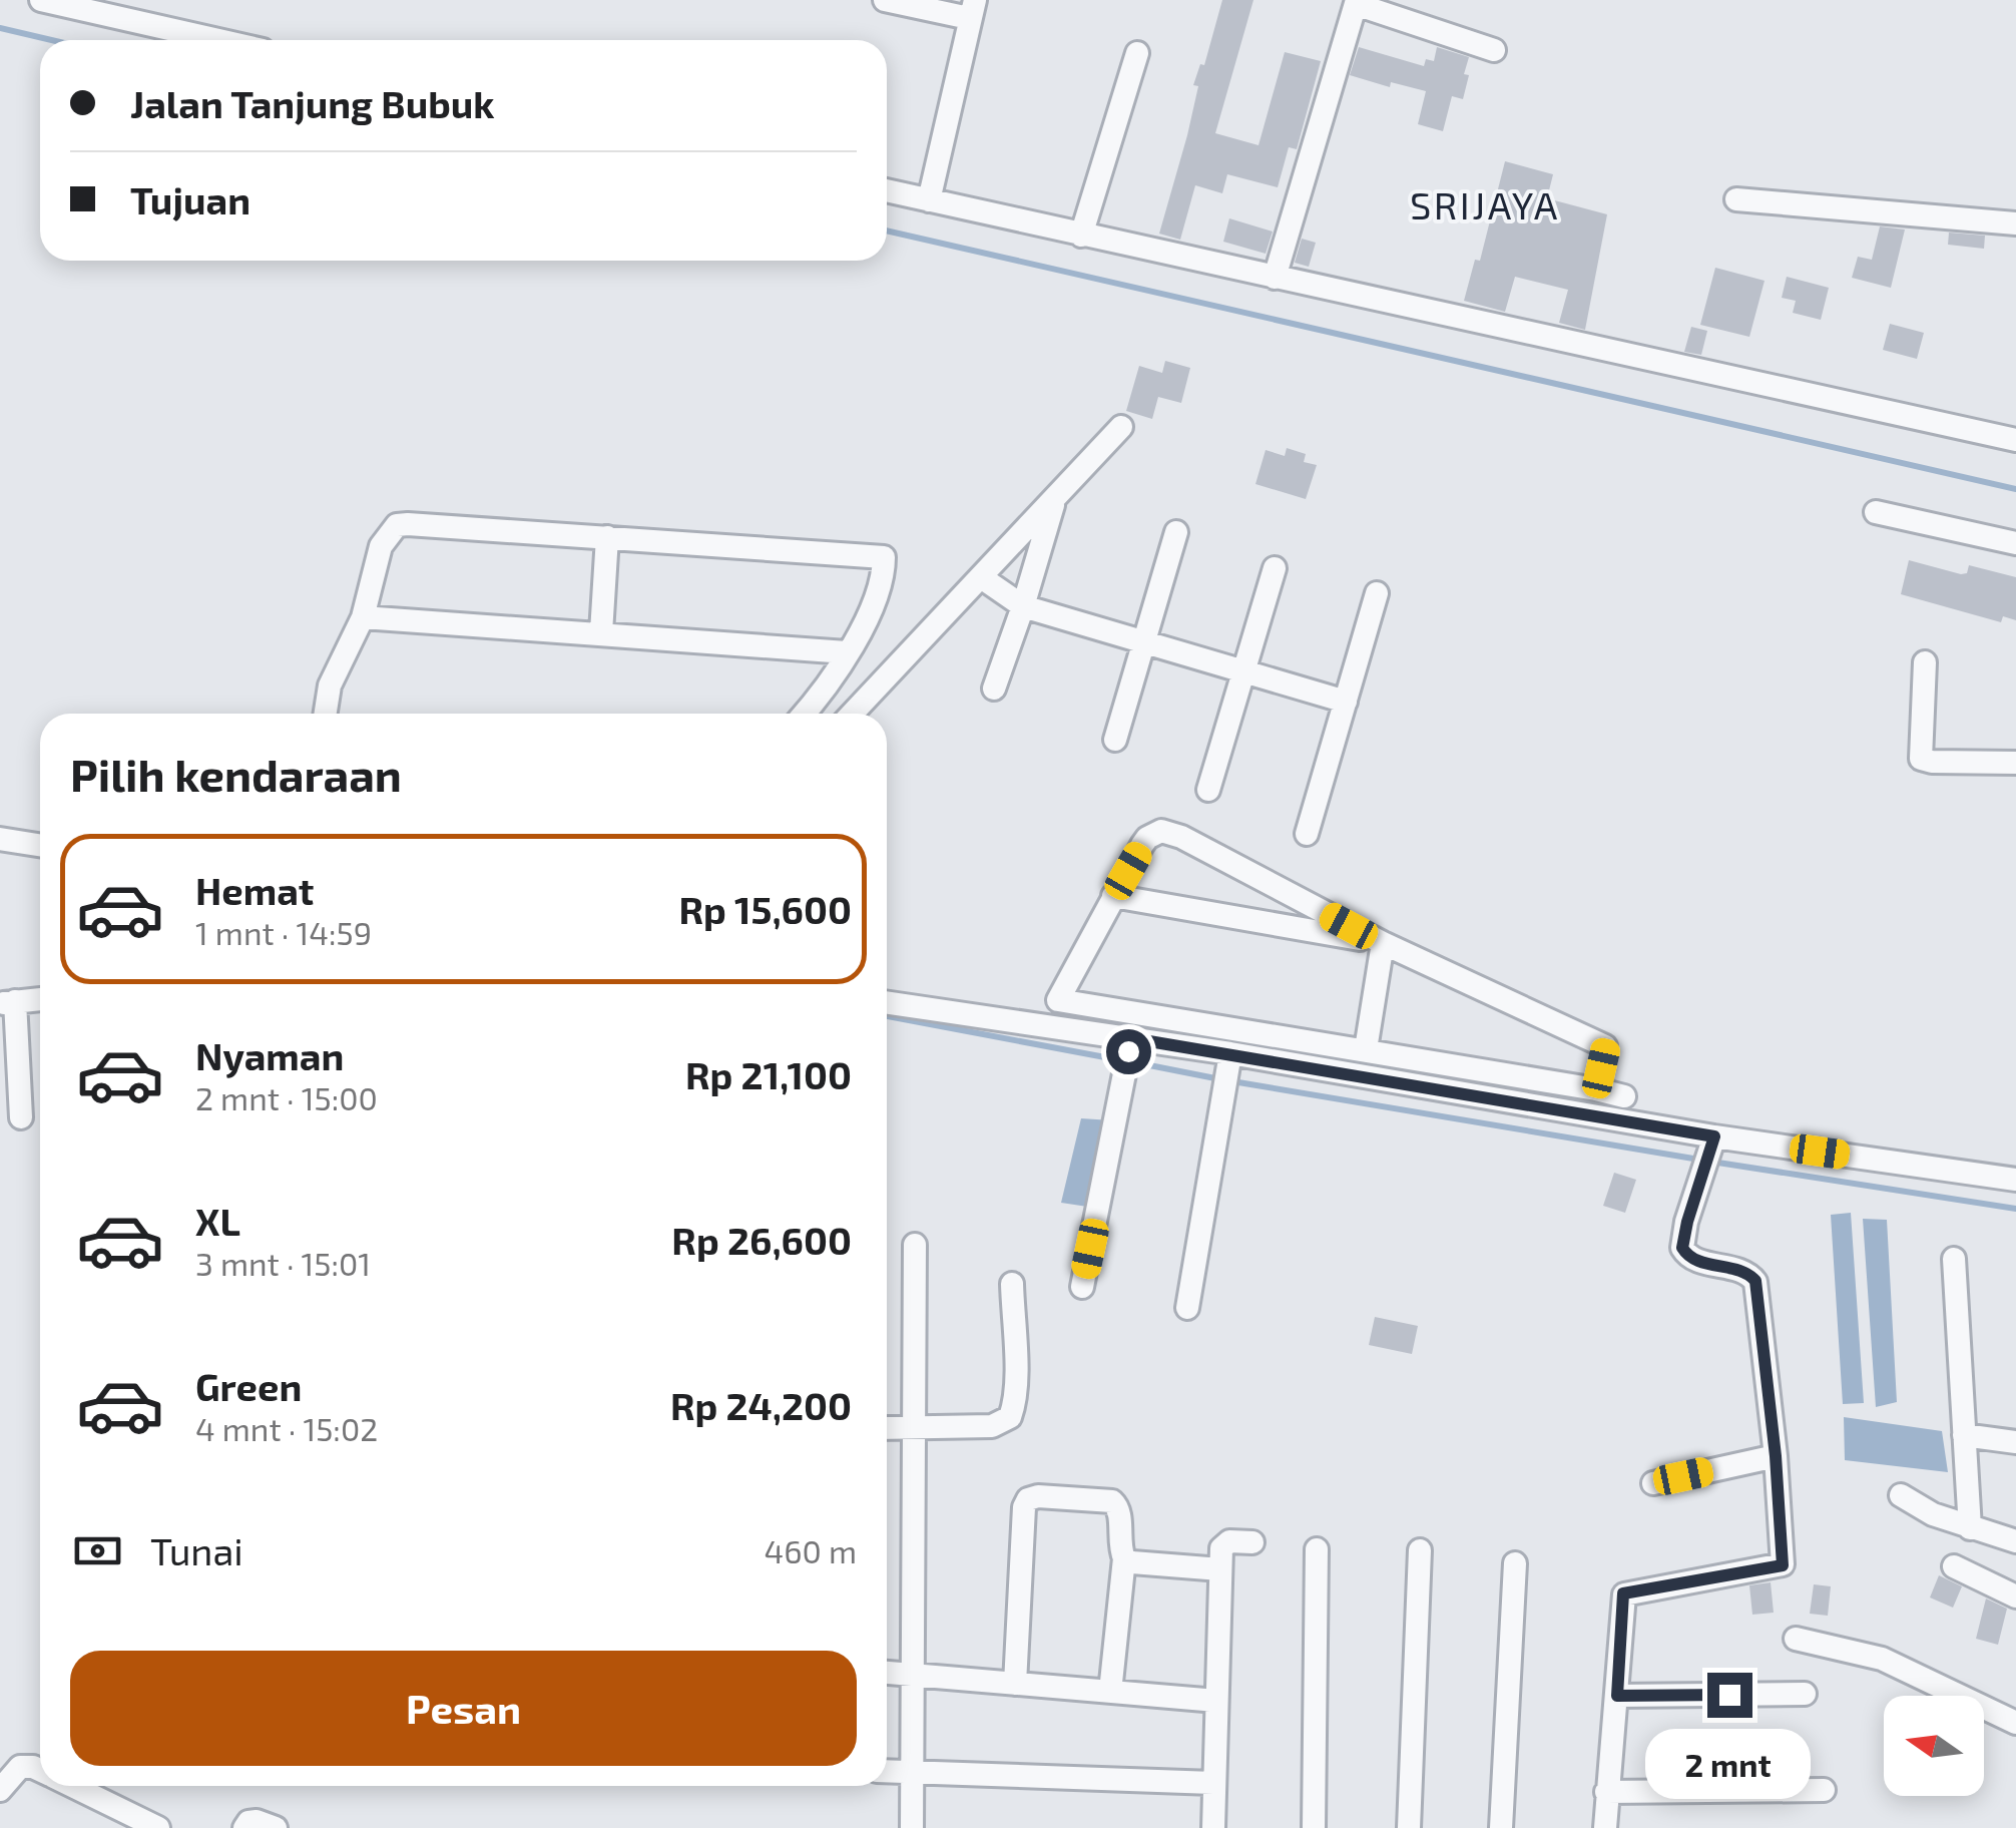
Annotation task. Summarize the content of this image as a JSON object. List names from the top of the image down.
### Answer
{
  "districts": ["SRIJAYA"],
  "north": "left",
  "page": {
    "banner": ["Jalan Tanjung Bubuk", "Tujuan"],
    "heading": "Pilih kendaraan",
    "list": [
      {
        "name": "Hemat",
        "note": "1 mnt · 14:59",
        "value": "Rp 15,600"
      },
      {
        "name": "Nyaman",
        "note": "2 mnt · 15:00",
        "value": "Rp 21,100"
      },
      {
        "name": "XL",
        "note": "3 mnt · 15:01",
        "value": "Rp 26,600"
      },
      {
        "name": "Green",
        "note": "4 mnt · 15:02",
        "value": "Rp 24,200"
      }
    ],
    "pay": ["Tunai", "460 m"],
    "buttons": "Pesan",
    "bubble": "2 mnt"
  }
}
